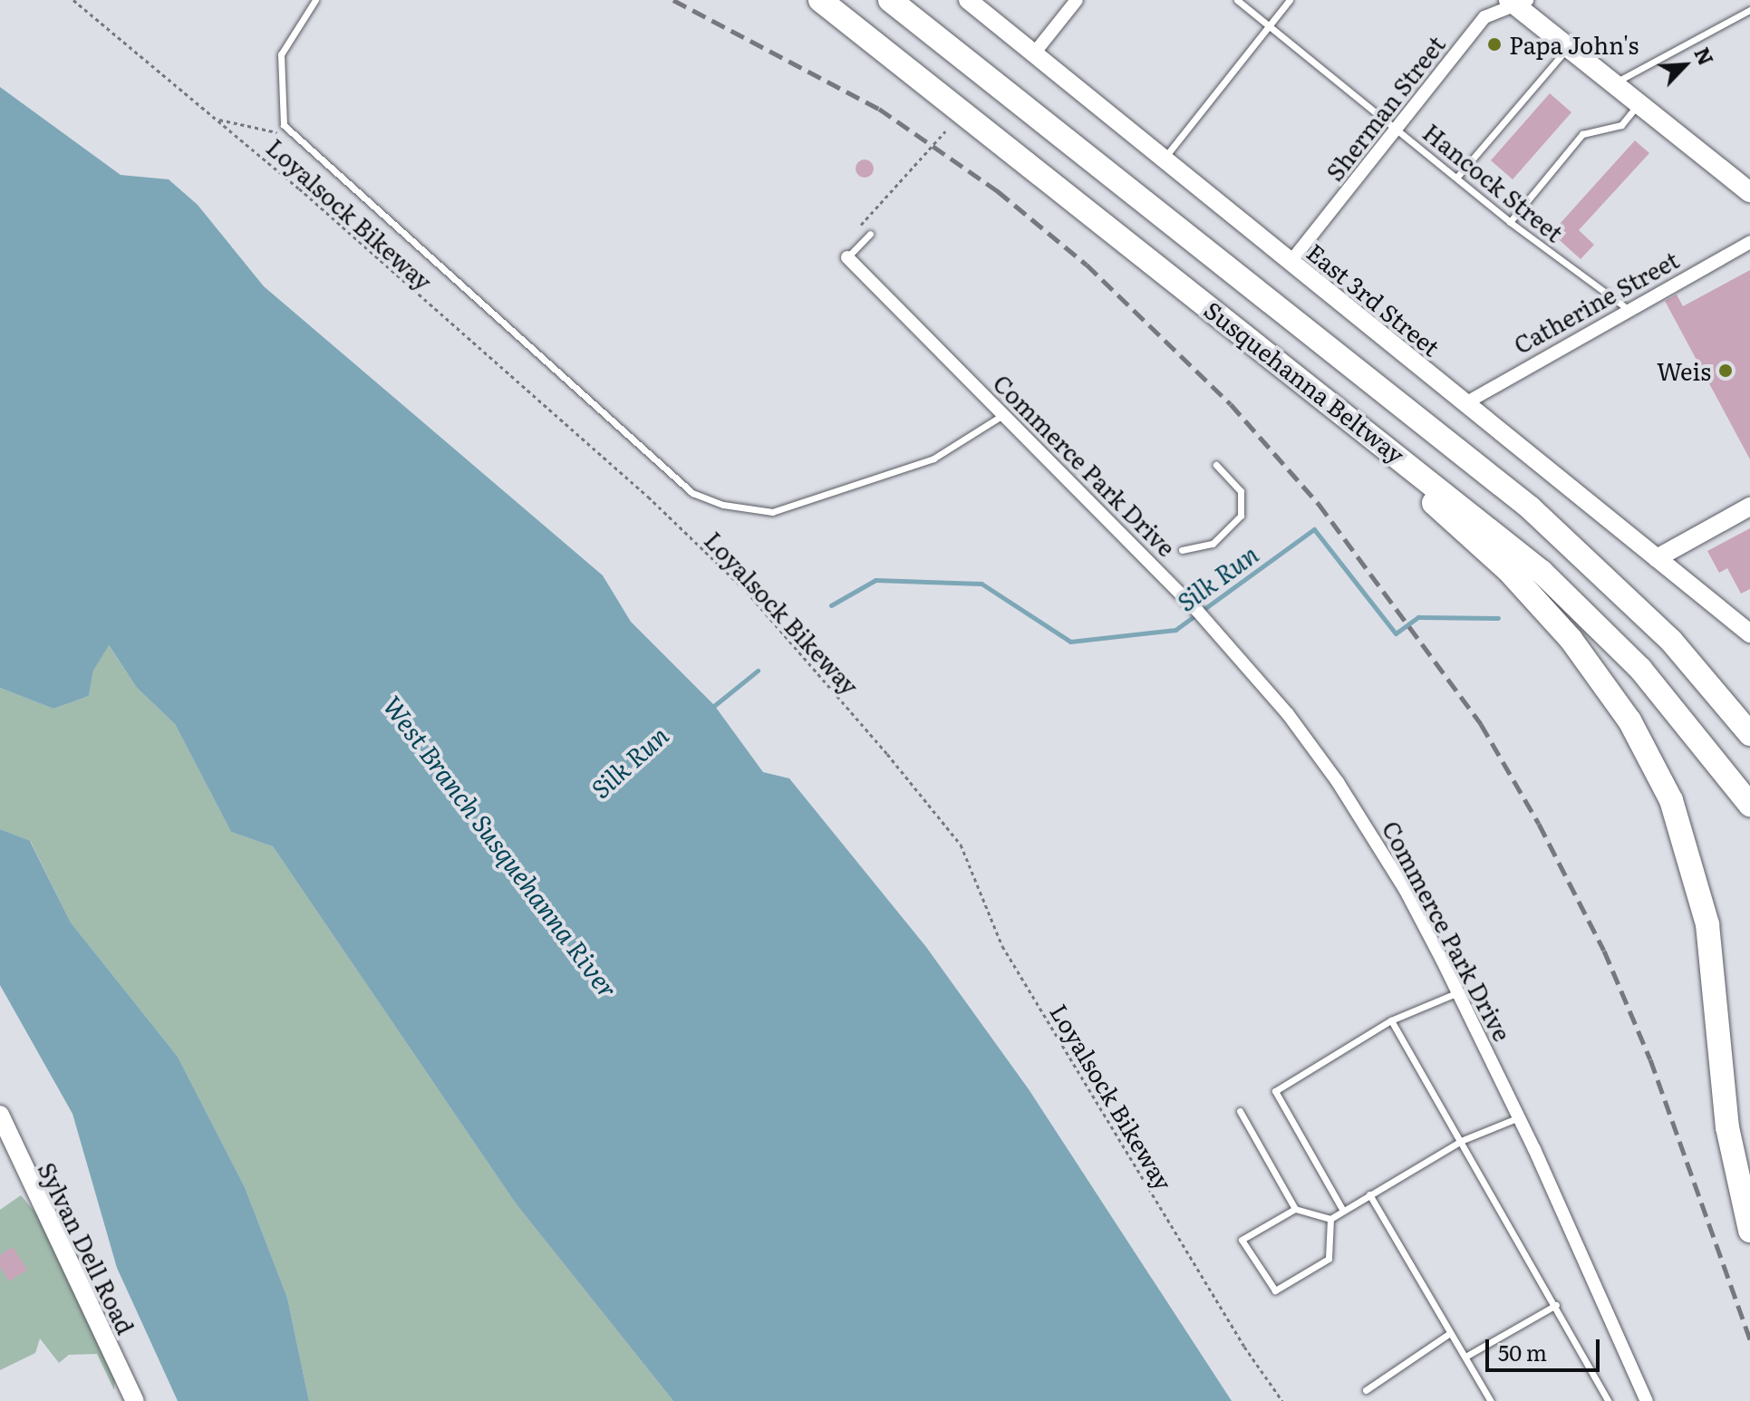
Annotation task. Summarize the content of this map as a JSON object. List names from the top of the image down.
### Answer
{
  "streets": {
    "highway": ["Susquehanna Beltway"],
    "main road": ["East 3rd Street", "Sylvan Dell Road"],
    "street": ["Sherman Street", "Catherine Street", "Commerce Park Drive"],
    "lane": ["Hancock Street"],
    "path": ["Loyalsock Bikeway"]
  },
  "crossings": [
    ["Sherman Street", "Hancock Street"],
    ["Sherman Street", "East 3rd Street"],
    ["Hancock Street", "Catherine Street"],
    ["East 3rd Street", "Catherine Street"]
  ],
  "water": ["Silk Run", "West Branch Susquehanna River"],
  "places": ["Papa John's", "Weis"],
  "scale_bar": "50 m",
  "north": "top right"
}
